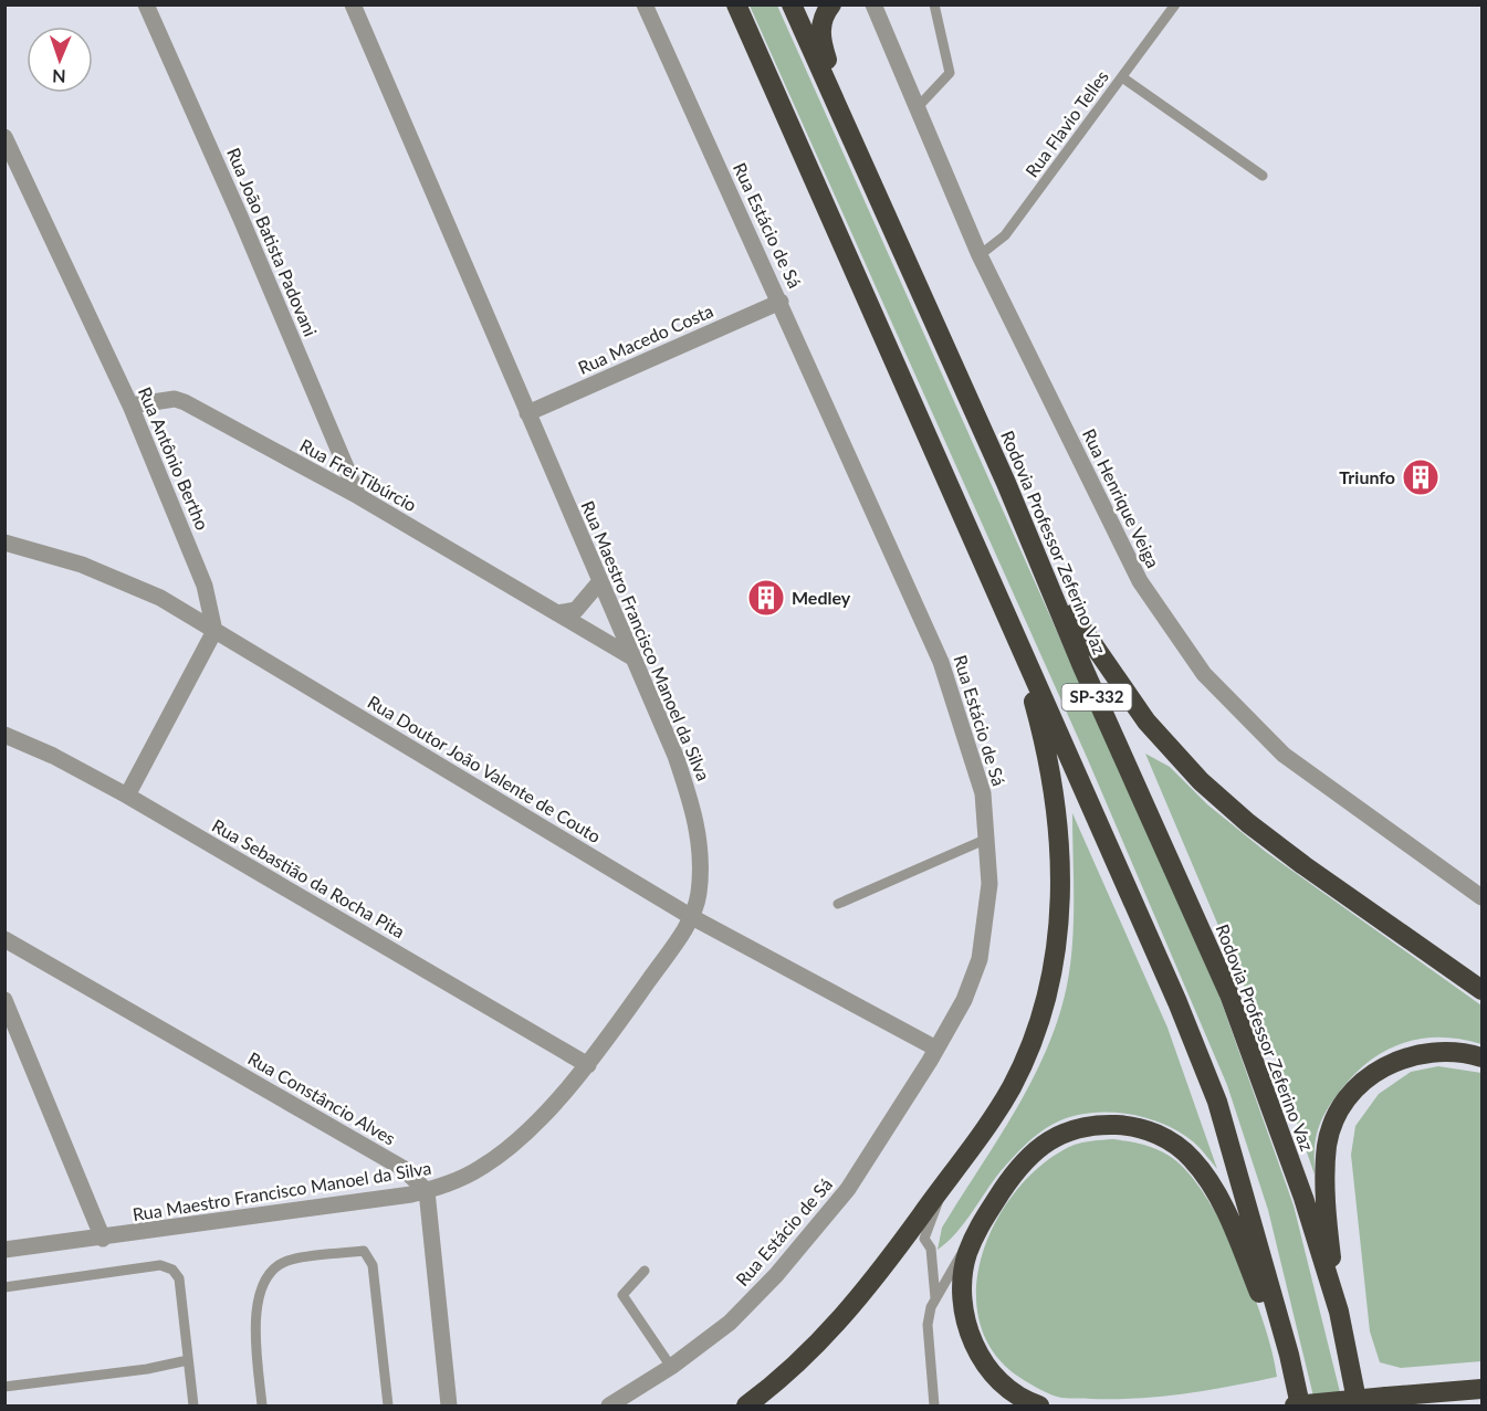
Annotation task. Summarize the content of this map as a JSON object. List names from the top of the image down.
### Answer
{
  "streets": {
    "highway": ["Rodovia Professor Zeferino Vaz", "SP-332"],
    "street": [
      "Rua Estácio de Sá",
      "Rua João Batista Padovani",
      "Rua Macedo Costa",
      "Rua Antônio Bertho",
      "Rua Frei Tibúrcio",
      "Rua Henrique Veiga",
      "Rua Maestro Francisco Manoel da Silva",
      "Rua Doutor João Valente de Couto",
      "Rua Sebastião da Rocha Pita",
      "Rua Constâncio Alves"
    ],
    "lane": ["Rua Flavio Telles"]
  },
  "crossings": [
    ["Rua Flavio Telles", "Rua Henrique Veiga"],
    ["Rua Estácio de Sá", "Rua Macedo Costa"],
    ["Rua Estácio de Sá", "Rua Doutor João Valente de Couto"],
    ["Rua João Batista Padovani", "Rua Frei Tibúrcio"],
    ["Rua Macedo Costa", "Rua Maestro Francisco Manoel da Silva"],
    ["Rua Antônio Bertho", "Rua Frei Tibúrcio"],
    ["Rua Antônio Bertho", "Rua Doutor João Valente de Couto"],
    ["Rua Frei Tibúrcio", "Rua Maestro Francisco Manoel da Silva"],
    ["Rua Maestro Francisco Manoel da Silva", "Rua Doutor João Valente de Couto"],
    ["Rua Maestro Francisco Manoel da Silva", "Rua Sebastião da Rocha Pita"],
    ["Rua Maestro Francisco Manoel da Silva", "Rua Constâncio Alves"]
  ],
  "places": {
    "building": ["Triunfo", "Medley"]
  },
  "north": "bottom"
}
